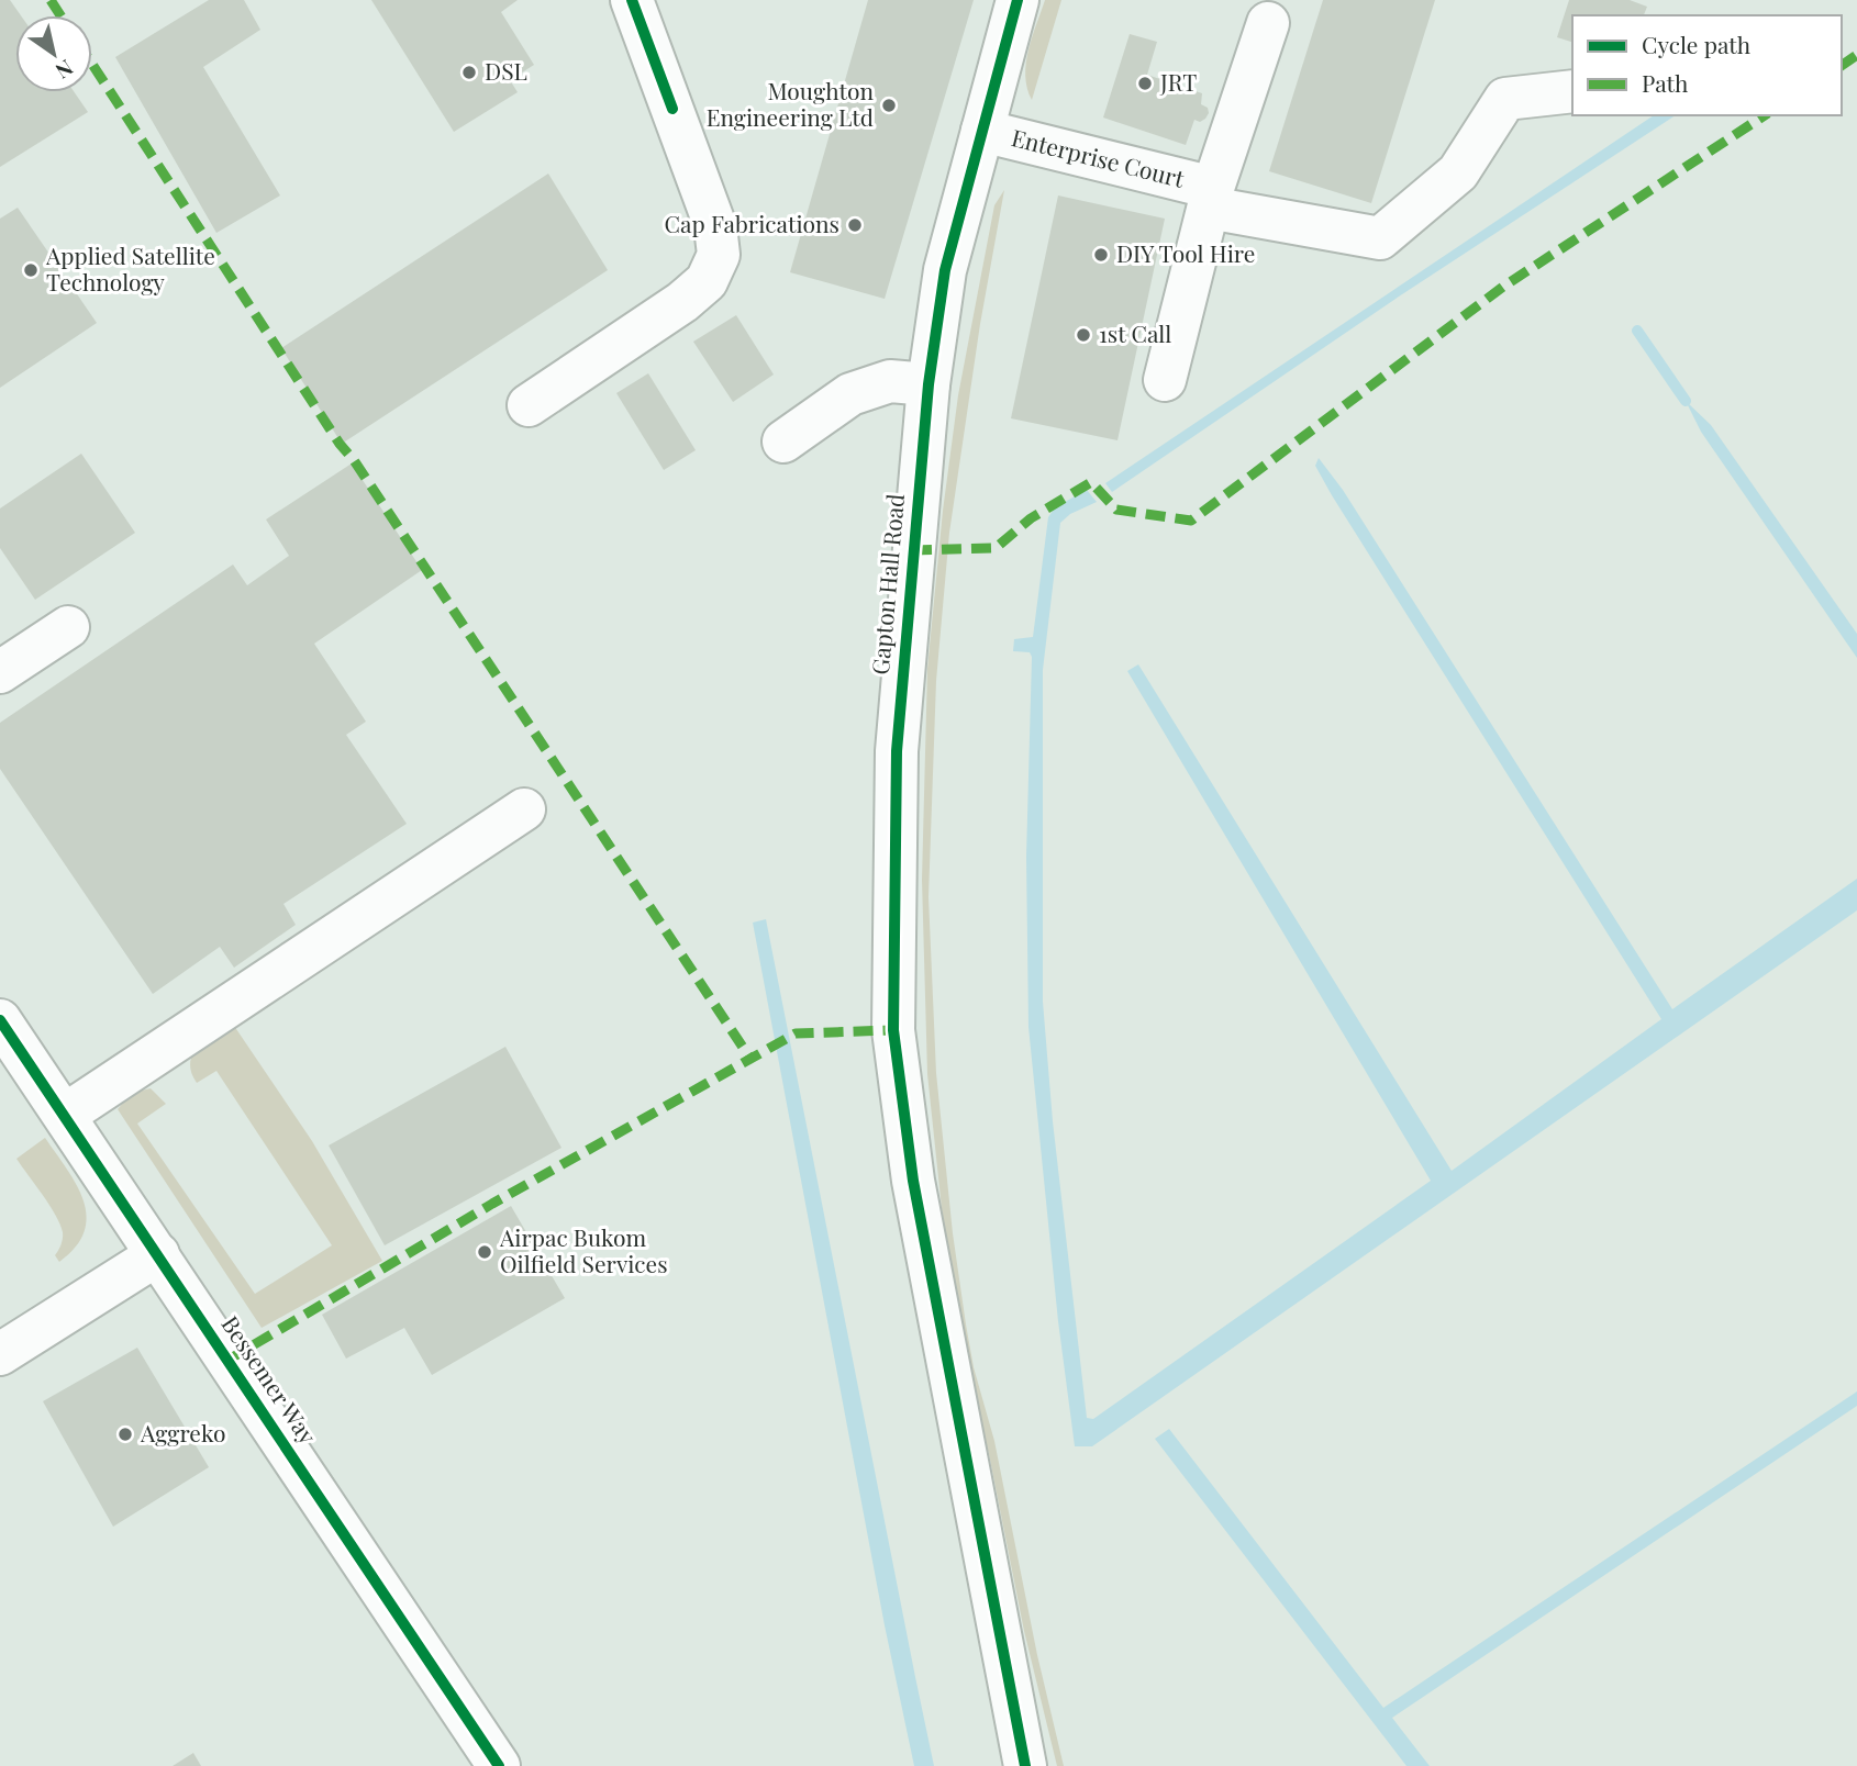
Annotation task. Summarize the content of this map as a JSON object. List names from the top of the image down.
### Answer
{
  "streets": {
    "street": ["Enterprise Court", "Gapton Hall Road", "Bessemer Way"]
  },
  "crossings": [
    ["Enterprise Court", "Gapton Hall Road"]
  ],
  "places": [
    "DSL",
    "JRT",
    "Moughton Engineering Ltd",
    "Cap Fabrications",
    "DIY Tool Hire",
    "Applied Satellite Technology",
    "1st Call",
    "Airpac Bukom Oilfield Services",
    "Aggreko"
  ],
  "legend": ["Cycle path", "Path"],
  "north": "bottom right"
}
